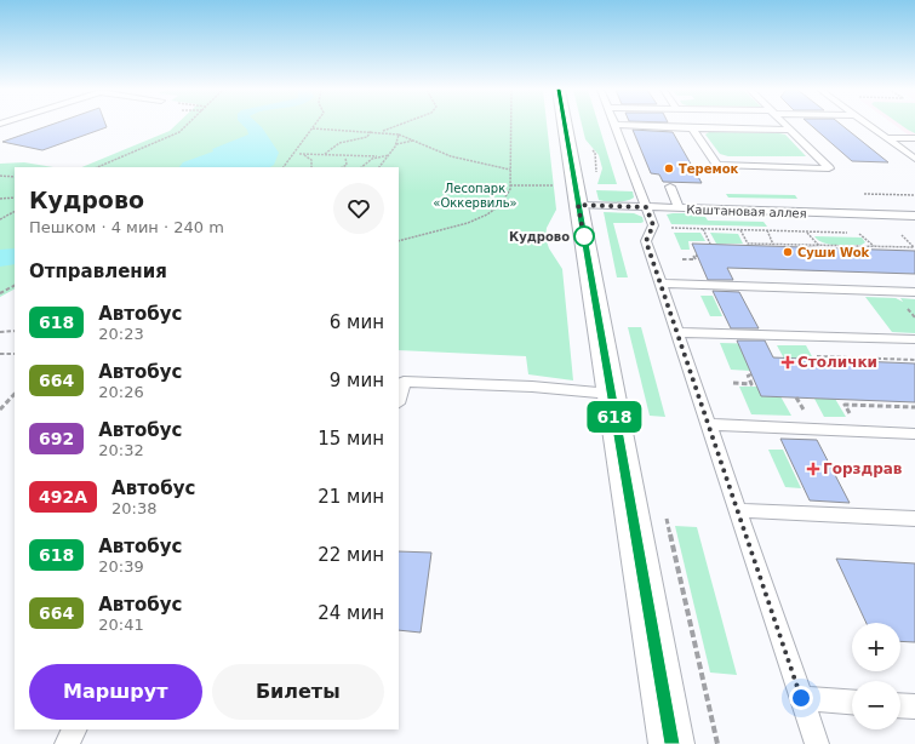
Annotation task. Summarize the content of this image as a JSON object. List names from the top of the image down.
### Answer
{
  "streets": {
    "lane": ["Каштановая аллея"]
  },
  "parks": ["Лесопарк «Оккервиль»"],
  "places": {
    "other": ["Теремок", "Кудрово", "Суши Wok"],
    "health": ["Столички", "Горздрав"]
  },
  "lines": ["bus line 618"],
  "page": {
    "on_map": "618",
    "heading": [
      ["Кудрово", "Пешком · 4 мин · 240 m"],
      "Отправления"
    ],
    "list": [
      {
        "mark": "618",
        "name": "Автобус",
        "note": "20:23",
        "value": "6 мин"
      },
      {
        "mark": "664",
        "name": "Автобус",
        "note": "20:26",
        "value": "9 мин"
      },
      {
        "mark": "692",
        "name": "Автобус",
        "note": "20:32",
        "value": "15 мин"
      },
      {
        "mark": "492А",
        "name": "Автобус",
        "note": "20:38",
        "value": "21 мин"
      },
      {
        "mark": "618",
        "name": "Автобус",
        "note": "20:39",
        "value": "22 мин"
      },
      {
        "mark": "664",
        "name": "Автобус",
        "note": "20:41",
        "value": "24 мин"
      }
    ],
    "map_buttons": ["+", "−"],
    "buttons": ["Маршрут", "Билеты"]
  }
}
